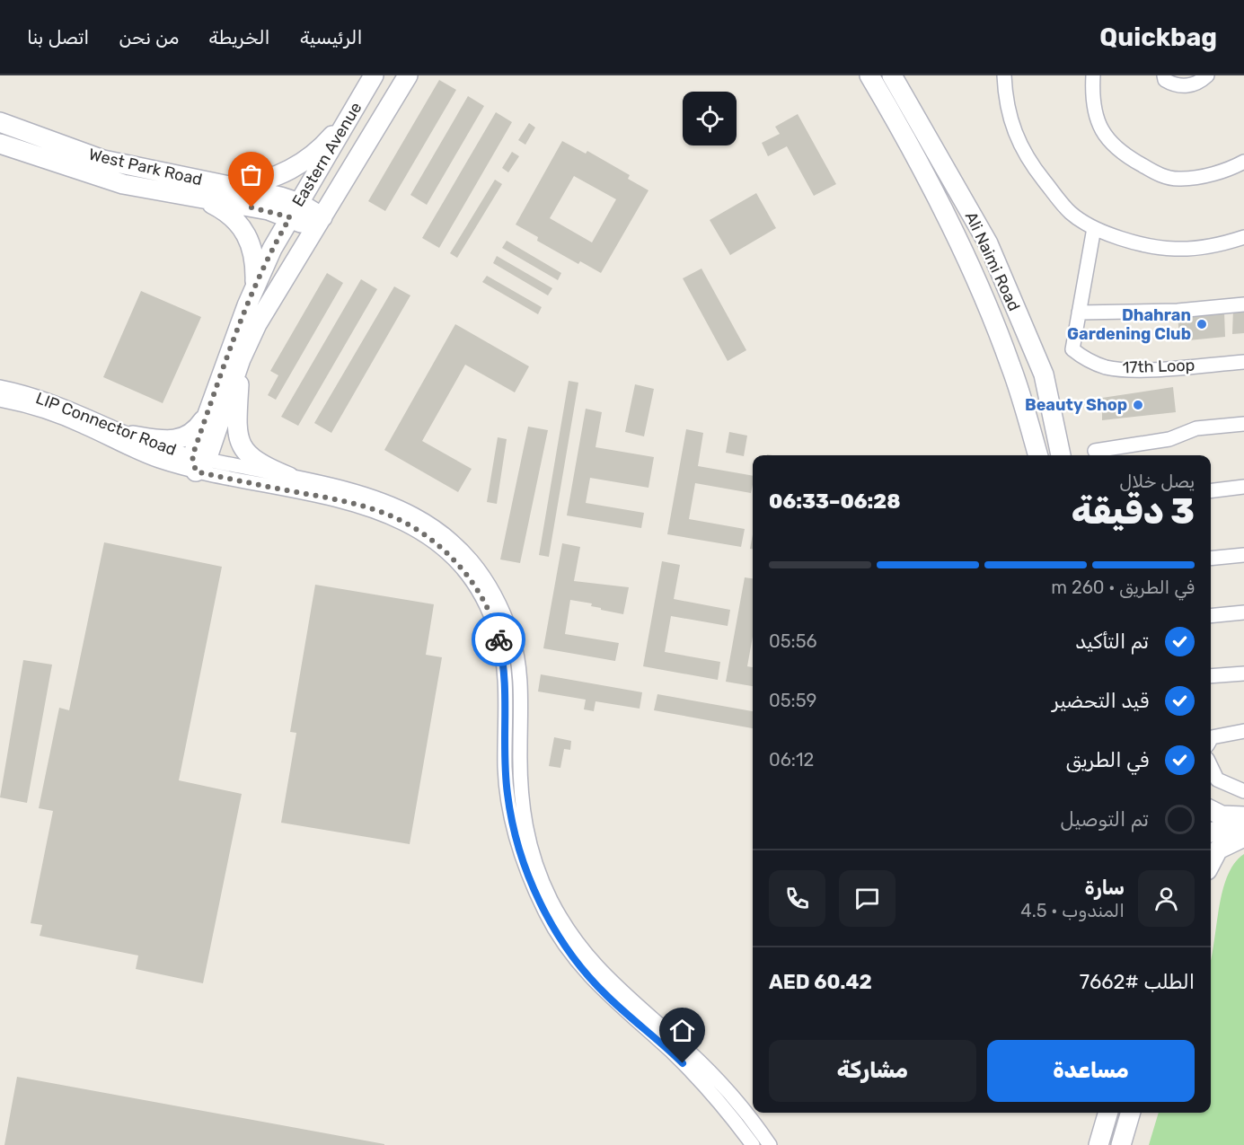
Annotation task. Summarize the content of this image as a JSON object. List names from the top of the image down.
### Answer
{
  "streets": {
    "main road": ["Eastern Avenue", "West Park Road", "Ali Naimi Road"],
    "street": ["17th Loop", "LIP Connector Road"]
  },
  "crossings": [
    ["Eastern Avenue", "West Park Road"],
    ["Eastern Avenue", "LIP Connector Road"]
  ],
  "places": ["Dhahran Gardening Club", "Beauty Shop"],
  "page": {
    "header": "Quickbag",
    "nav": [
      "الرئيسية",
      "الخريطة",
      "من نحن",
      "اتصل بنا"
    ],
    "heading": ["3 دقيقة", "يصل خلال", "06:28–06:33"],
    "panel": [
      "سارة",
      "المندوب · 4.5",
      "الطلب #7662",
      "AED 60.42"
    ],
    "bar": "في الطريق · 260 m",
    "list": [
      ["تم التأكيد", "05:56"],
      ["قيد التحضير", "05:59"],
      ["في الطريق", "06:12"],
      "تم التوصيل"
    ],
    "buttons": ["مساعدة", "مشاركة"]
  }
}
